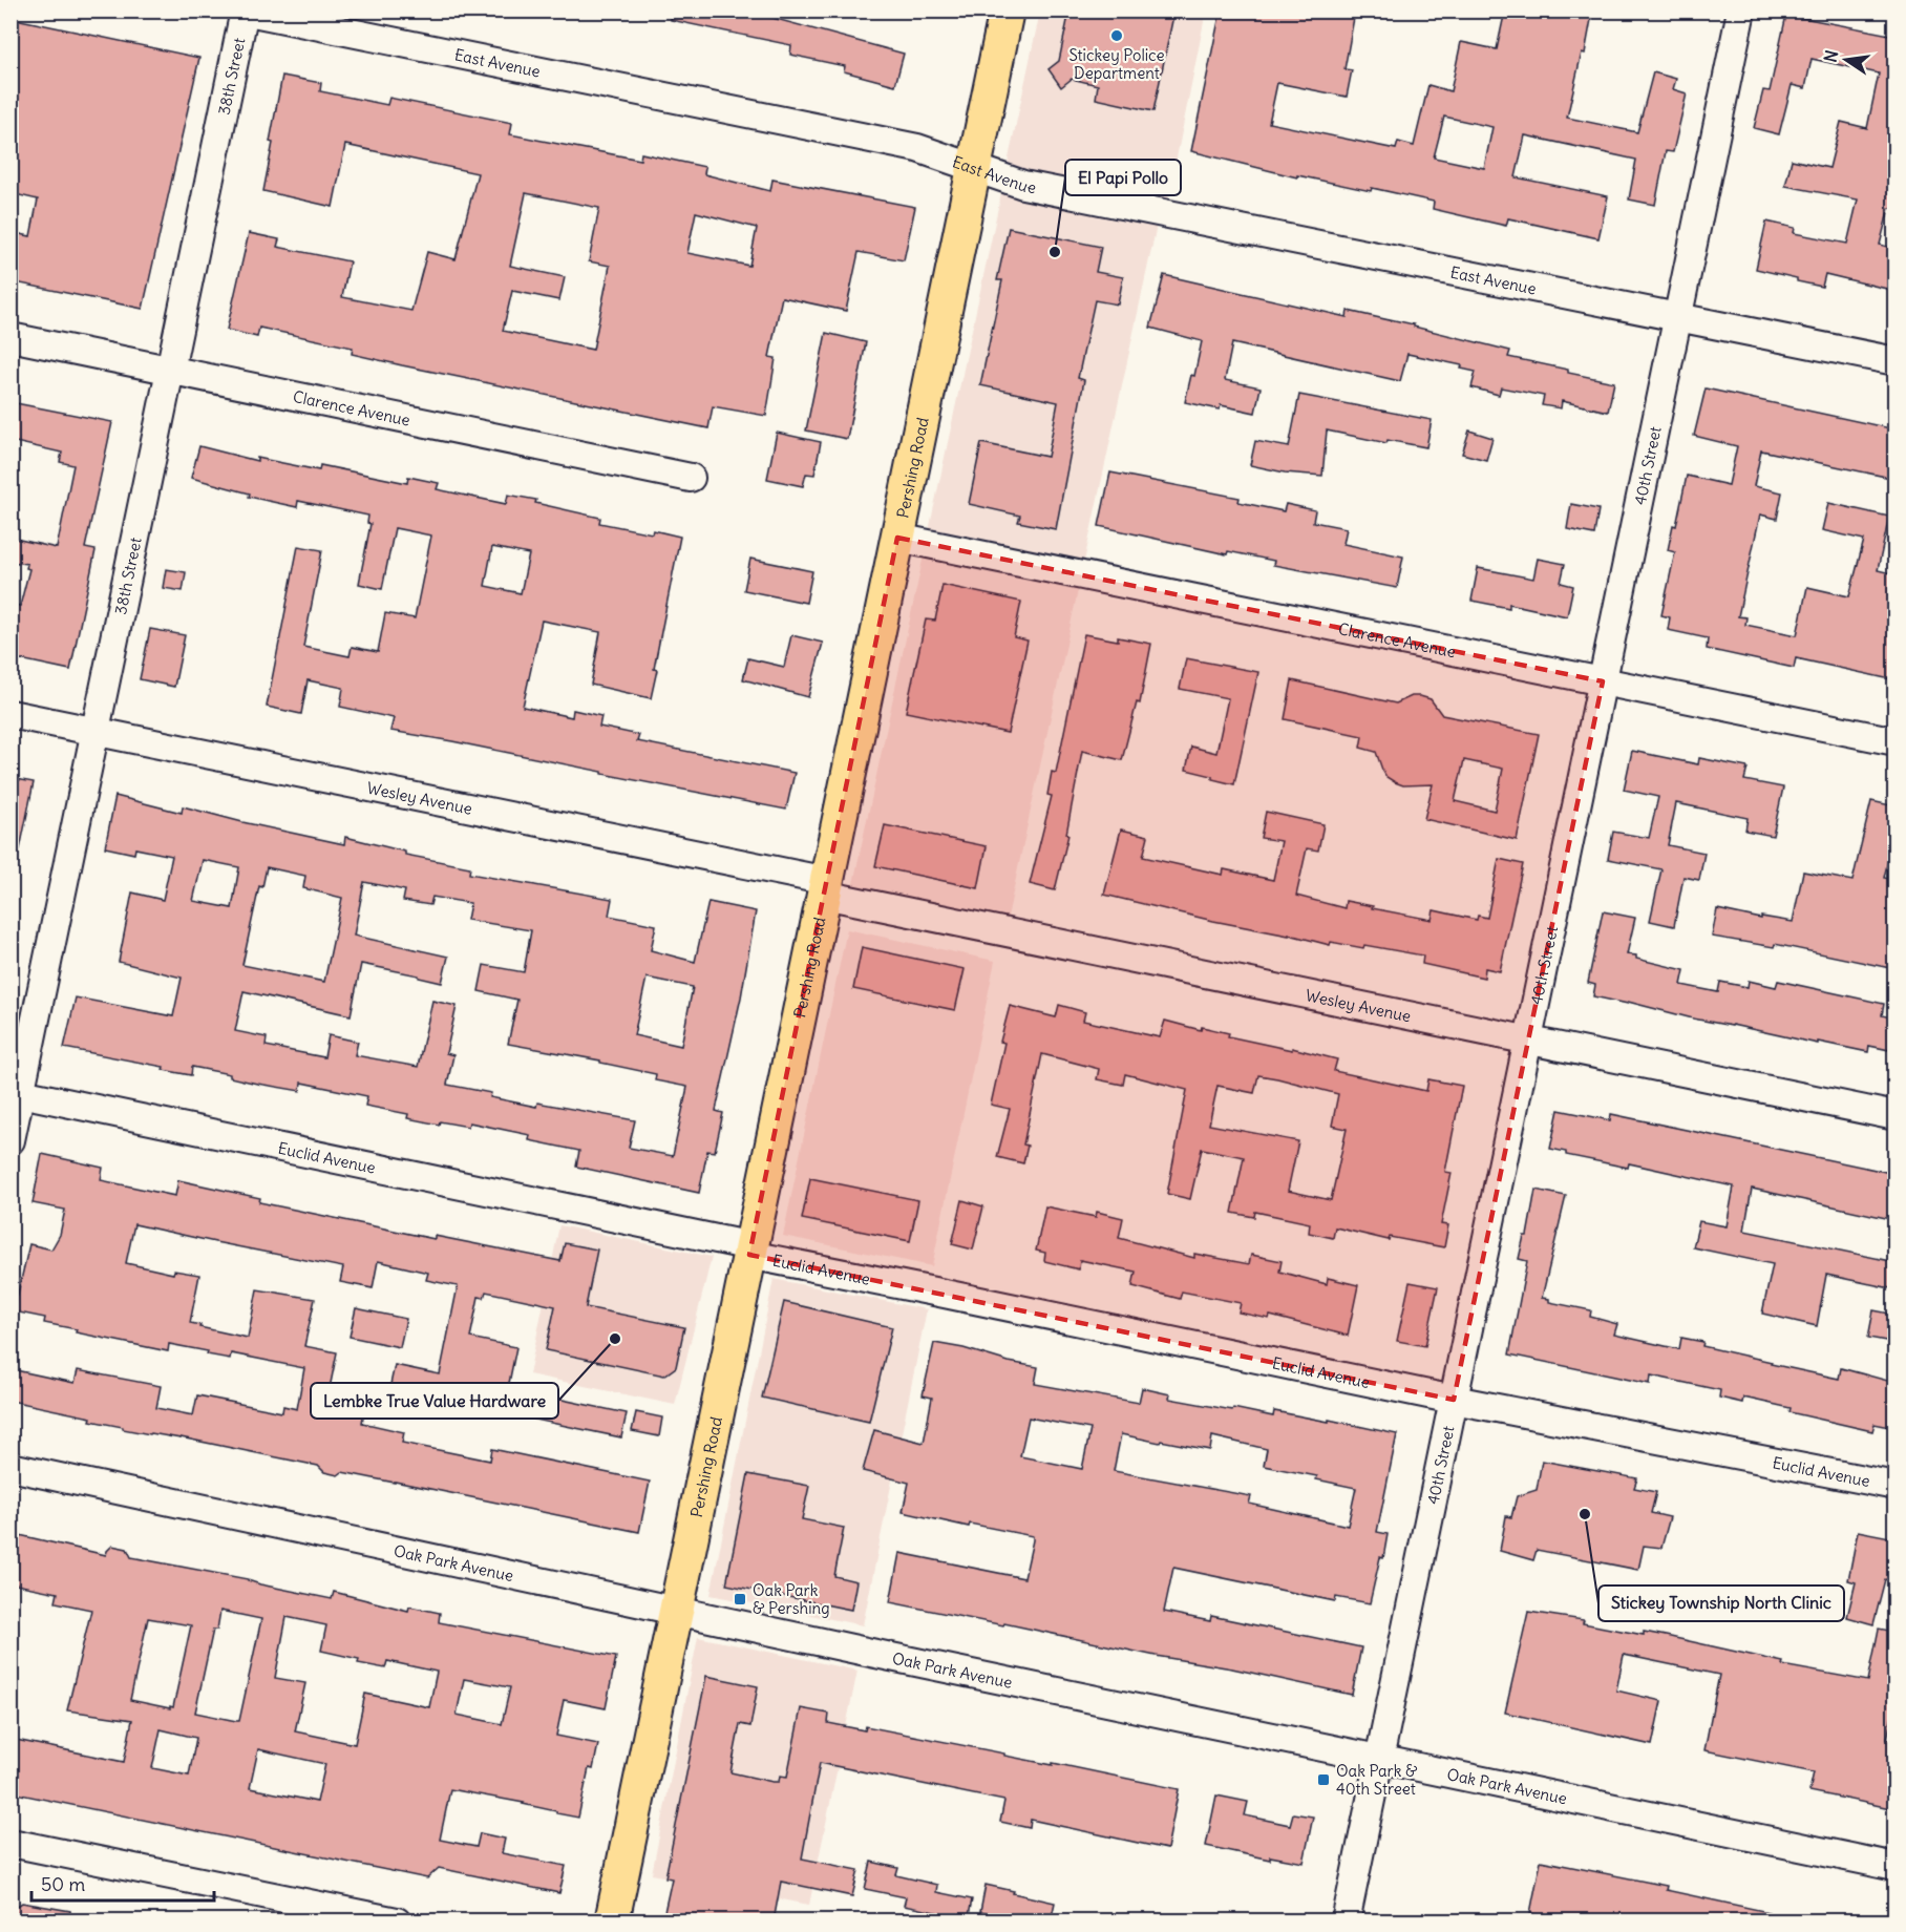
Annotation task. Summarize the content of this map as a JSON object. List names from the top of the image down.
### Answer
{
  "streets": {
    "main road": ["Pershing Road"],
    "street": [
      "East Avenue",
      "38th Street",
      "Clarence Avenue",
      "40th Street",
      "Wesley Avenue",
      "Euclid Avenue",
      "Oak Park Avenue"
    ]
  },
  "crossings": [
    ["East Avenue", "38th Street"],
    ["East Avenue", "Pershing Road"],
    ["East Avenue", "40th Street"],
    ["38th Street", "Clarence Avenue"],
    ["38th Street", "Wesley Avenue"],
    ["38th Street", "Euclid Avenue"],
    ["Clarence Avenue", "Pershing Road"],
    ["Clarence Avenue", "40th Street"],
    ["Pershing Road", "Wesley Avenue"],
    ["Pershing Road", "Euclid Avenue"],
    ["Pershing Road", "Oak Park Avenue"],
    ["40th Street", "Wesley Avenue"],
    ["40th Street", "Euclid Avenue"],
    ["40th Street", "Oak Park Avenue"]
  ],
  "places": {
    "other": [
      "Stickey Police Department",
      "El Papi Pollo",
      "Lembke True Value Hardware",
      "Stickey Township North Clinic"
    ],
    "transit": ["Oak Park & Pershing", "Oak Park & 40th Street"]
  },
  "scale_bar": "50 m",
  "north": "left"
}
